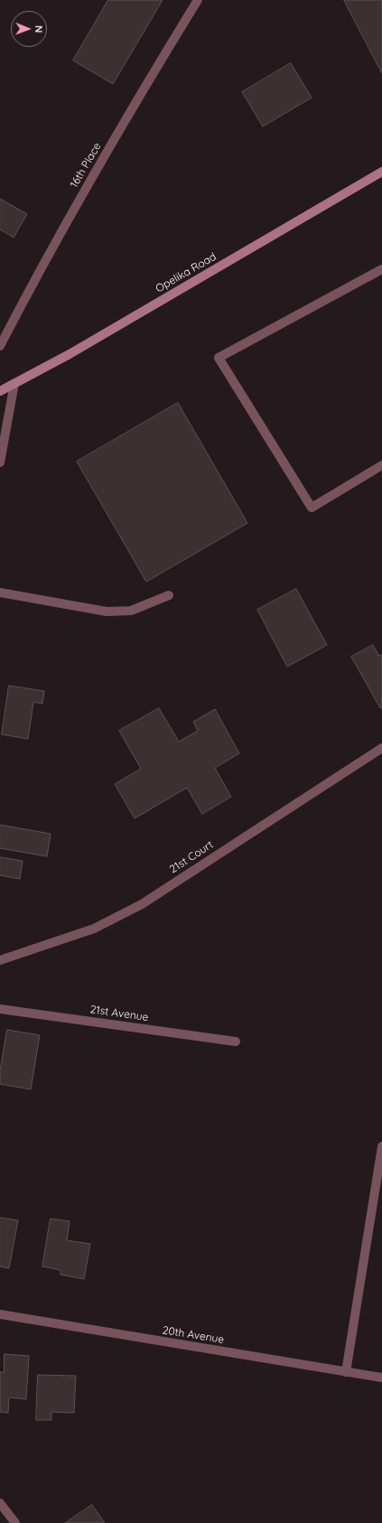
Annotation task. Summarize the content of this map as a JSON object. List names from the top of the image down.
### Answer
{
  "streets": {
    "main road": ["Opelika Road"],
    "street": [
      "16th Place",
      "21st Court",
      "21st Avenue",
      "20th Avenue"
    ]
  },
  "north": "right"
}
